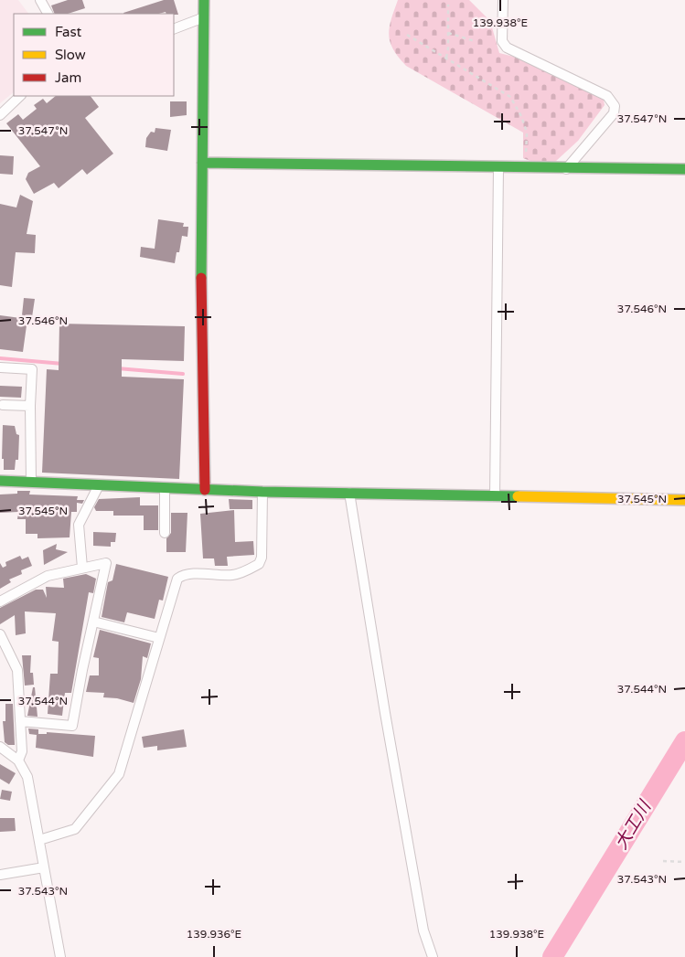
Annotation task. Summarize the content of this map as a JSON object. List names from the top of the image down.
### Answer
{
  "water": ["大工川"],
  "legend": ["Fast", "Slow", "Jam"],
  "coordinates": [
    "139.938°E",
    "37.547°N",
    "37.546°N",
    "37.545°N",
    "37.544°N",
    "37.543°N",
    "139.936°E"
  ]
}
